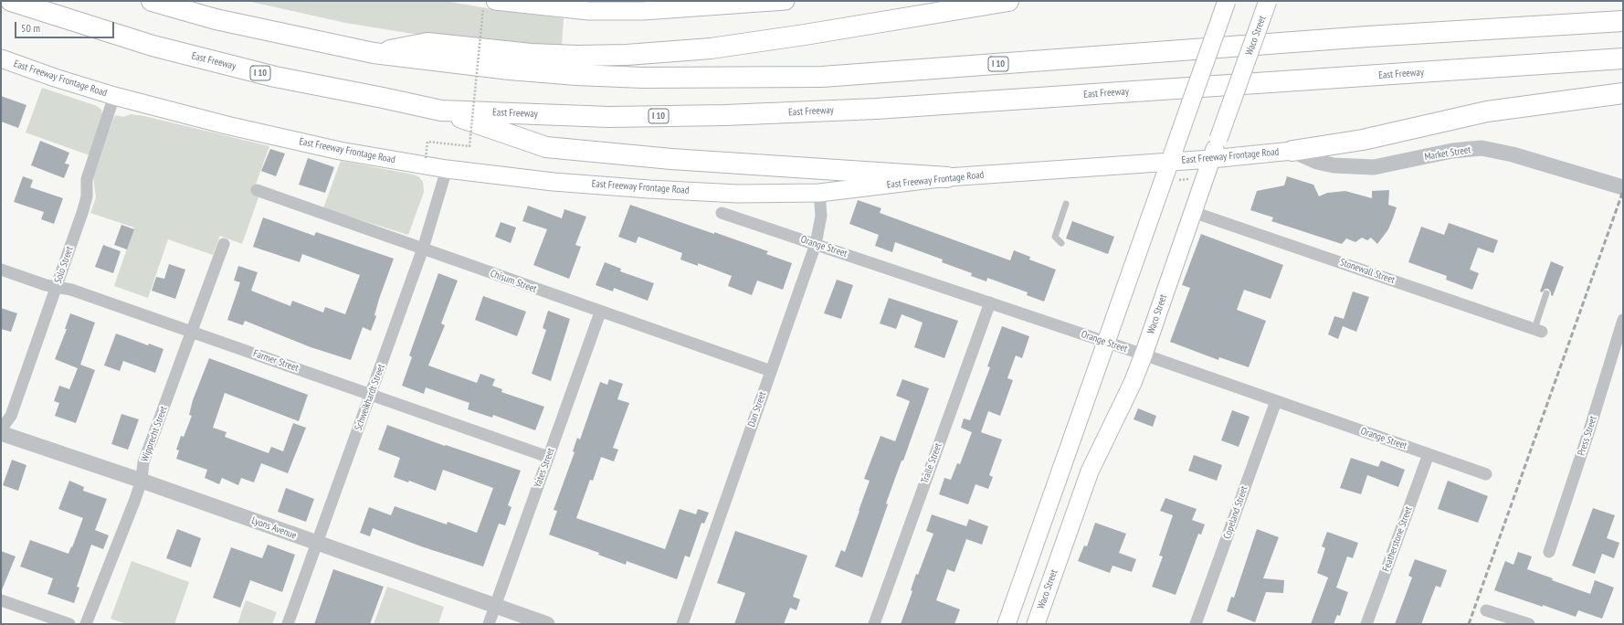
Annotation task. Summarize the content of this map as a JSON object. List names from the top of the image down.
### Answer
{
  "streets": {
    "highway": ["East Freeway", "I 10"],
    "main road": ["Waco Street", "East Freeway Frontage Road"],
    "street": [
      "Market Street",
      "Orange Street",
      "Solo Street",
      "Stonewall Street",
      "Chisum Street",
      "Farmer Street",
      "Schweikhardt Street",
      "Dan Street",
      "Wipprecht Street",
      "Press Street",
      "Tralle Street",
      "Yates Street",
      "Copeland Street",
      "Lyons Avenue",
      "Featherstone Street"
    ]
  },
  "crossings": [
    ["Waco Street", "East Freeway Frontage Road"],
    ["Waco Street", "Orange Street"],
    ["Waco Street", "Stonewall Street"],
    ["East Freeway Frontage Road", "Market Street"],
    ["East Freeway Frontage Road", "Solo Street"],
    ["East Freeway Frontage Road", "Schweikhardt Street"],
    ["East Freeway Frontage Road", "Dan Street"],
    ["Orange Street", "Dan Street"],
    ["Orange Street", "Tralle Street"],
    ["Orange Street", "Copeland Street"],
    ["Orange Street", "Featherstone Street"],
    ["Solo Street", "Farmer Street"],
    ["Chisum Street", "Schweikhardt Street"],
    ["Chisum Street", "Dan Street"],
    ["Chisum Street", "Yates Street"],
    ["Farmer Street", "Schweikhardt Street"],
    ["Farmer Street", "Wipprecht Street"],
    ["Farmer Street", "Yates Street"],
    ["Schweikhardt Street", "Lyons Avenue"],
    ["Wipprecht Street", "Lyons Avenue"],
    ["Yates Street", "Lyons Avenue"]
  ],
  "scale_bar": "50 m"
}
